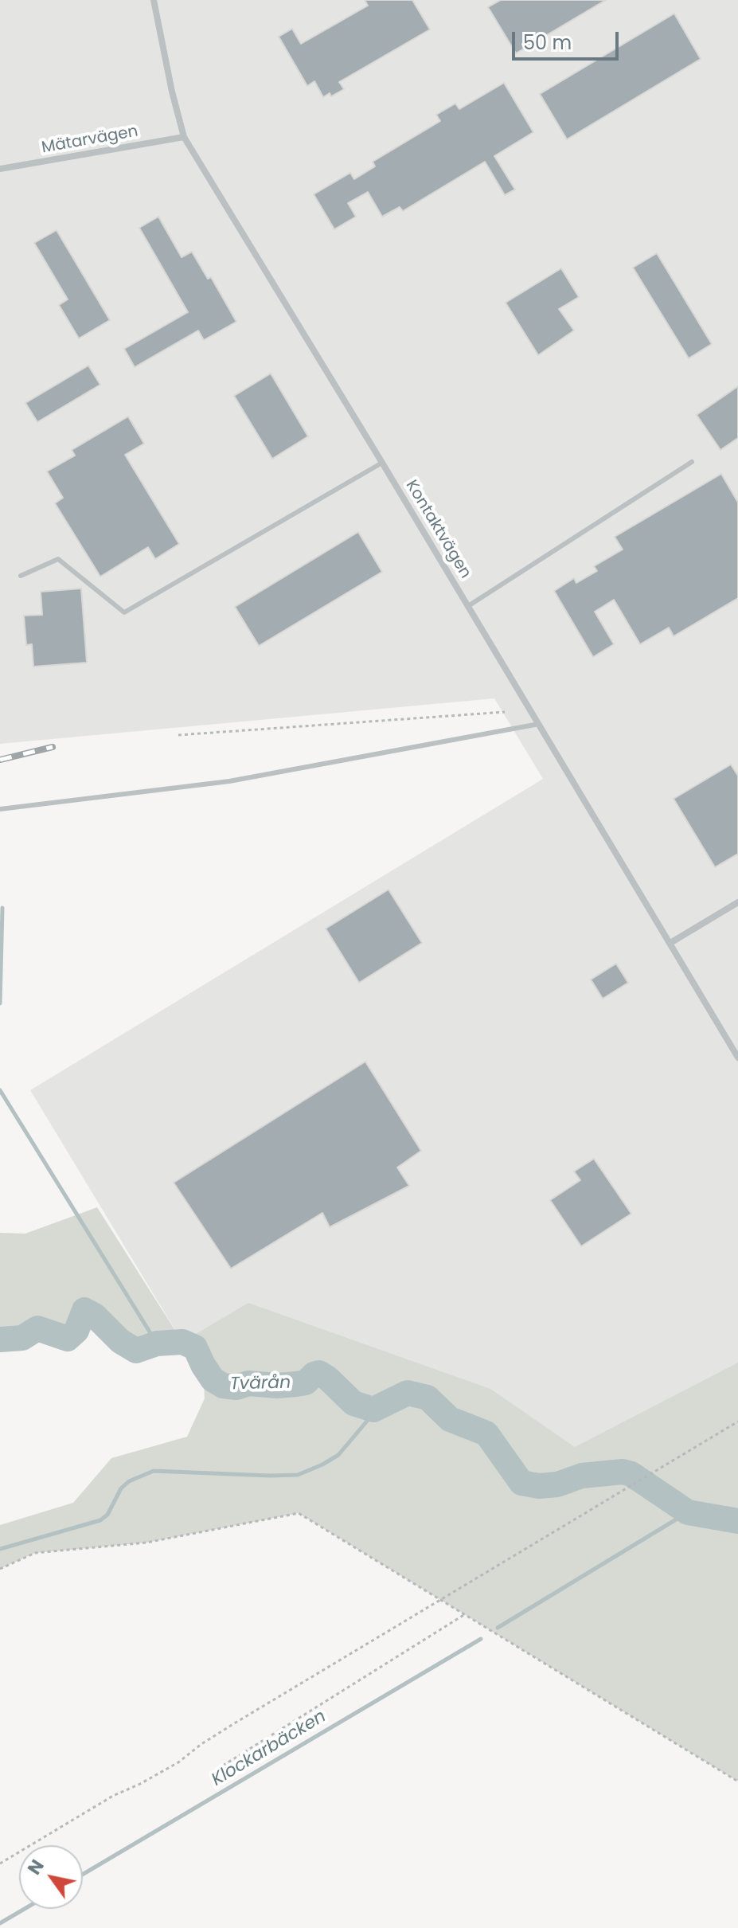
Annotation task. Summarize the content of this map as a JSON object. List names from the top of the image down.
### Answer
{
  "streets": {
    "street": ["Mätarvägen", "Kontaktvägen"]
  },
  "crossings": [
    ["Mätarvägen", "Kontaktvägen"]
  ],
  "water": ["Tvärån", "Klockarbäcken"],
  "scale_bar": "50 m",
  "north": "top left"
}
